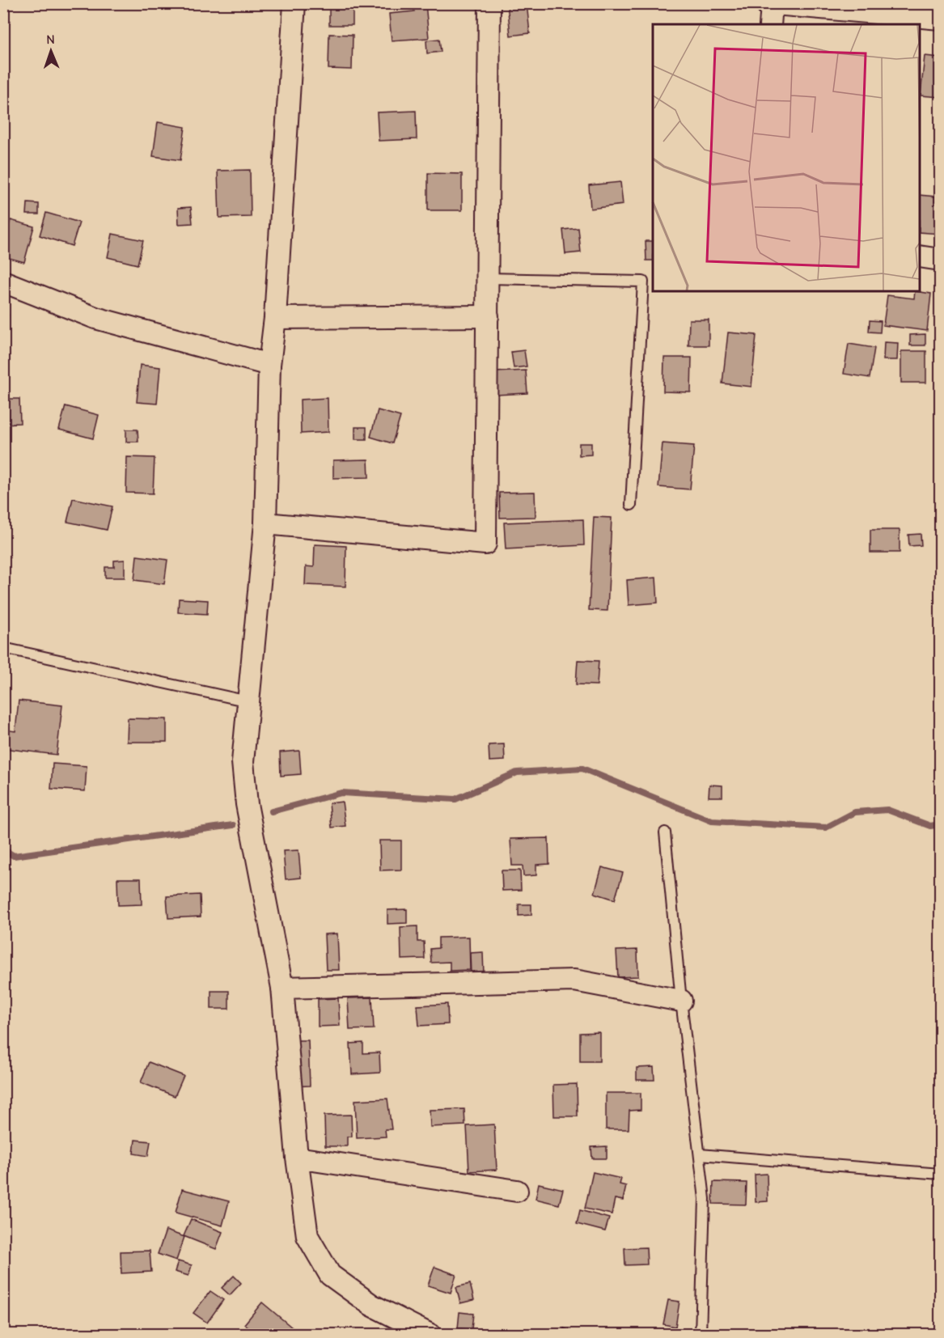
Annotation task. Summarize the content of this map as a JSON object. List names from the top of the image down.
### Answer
{
  "north": "top"
}
